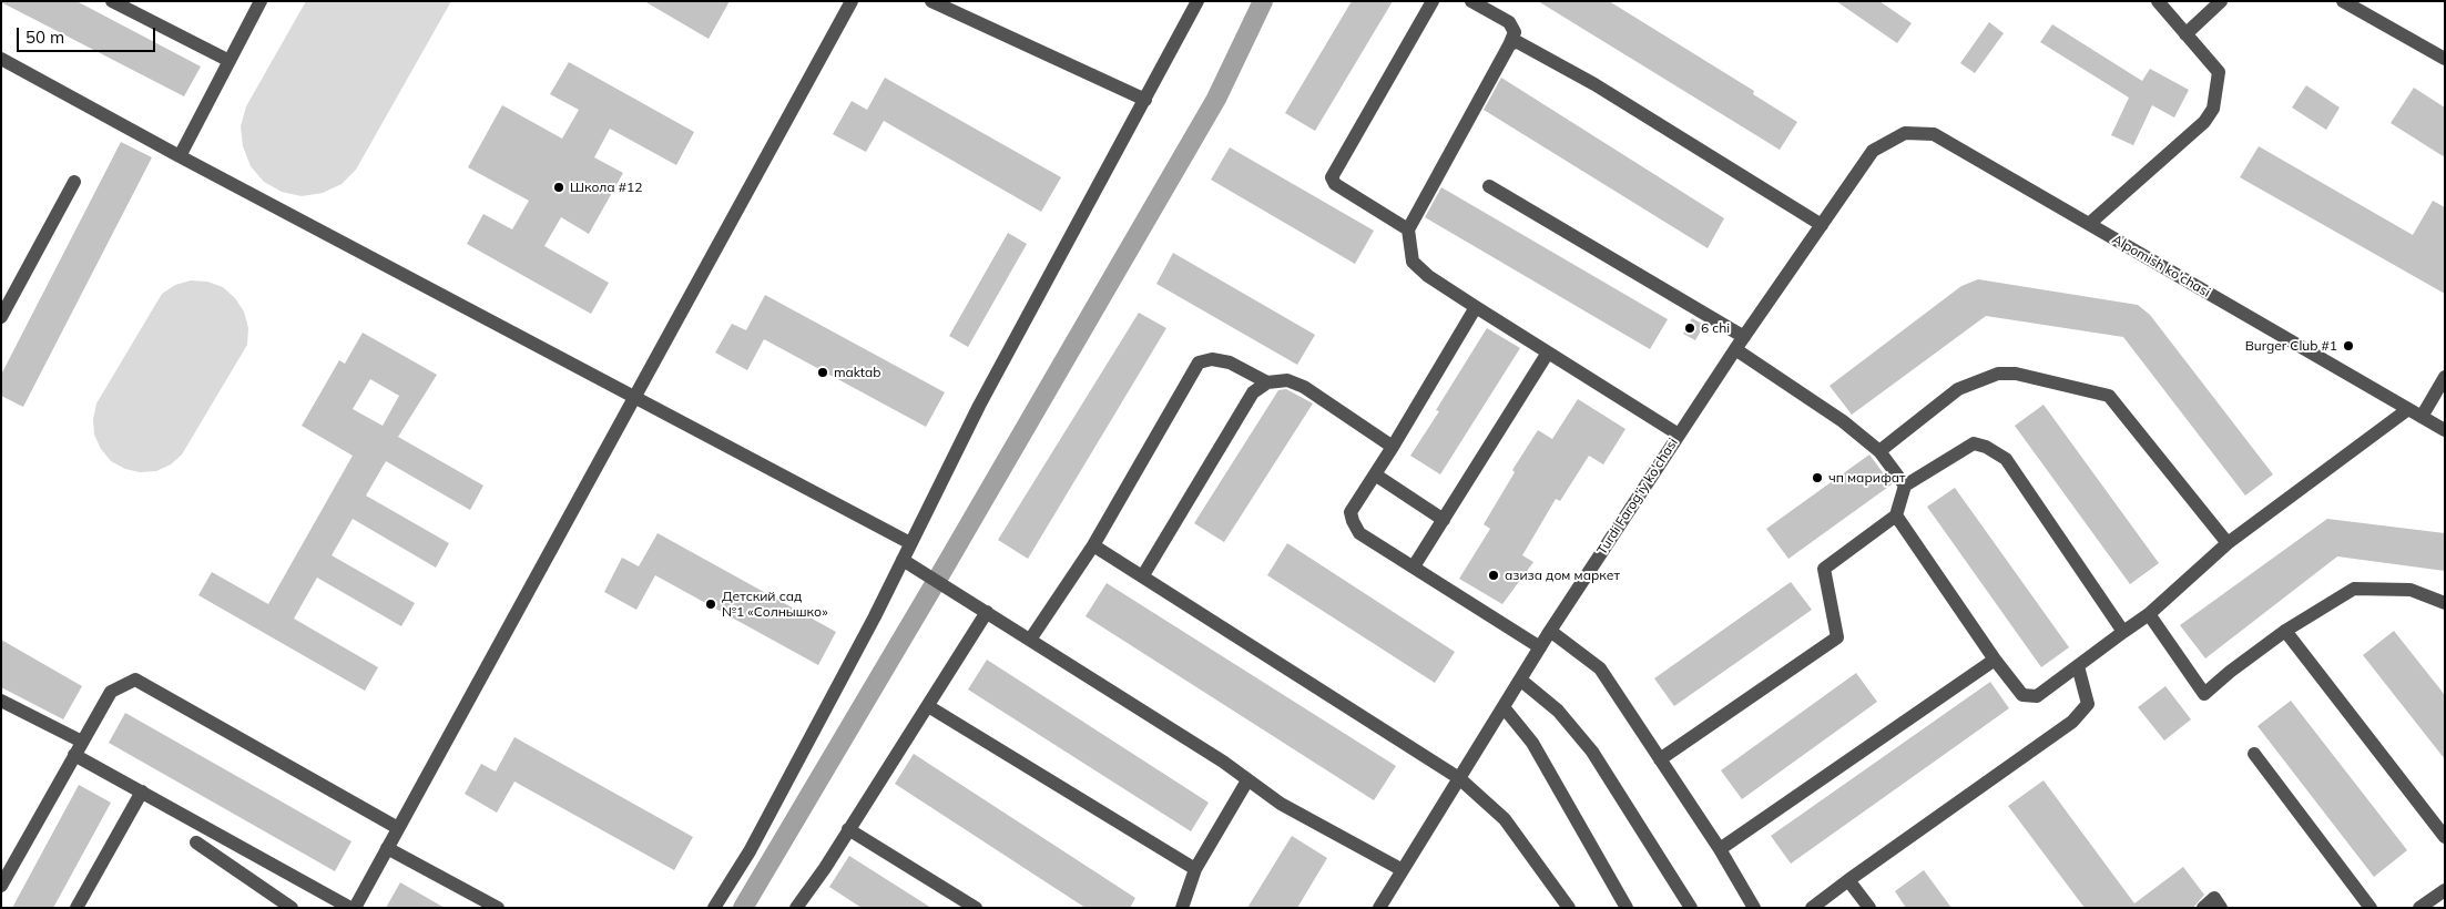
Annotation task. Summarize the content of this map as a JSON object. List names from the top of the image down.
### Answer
{
  "streets": {
    "street": ["Alpomish ko'chasi", "Turdi Farog'iy ko'chasi"]
  },
  "crossings": [
    ["Alpomish ko'chasi", "Turdi Farog'iy ko'chasi"]
  ],
  "places": [
    "Школа #12",
    "6 chi",
    "Burger Club #1",
    "maktab",
    "чп марифат",
    "азиза дом маркет",
    "Детский сад №1 «Солнышко»"
  ],
  "scale_bar": "50 m"
}
